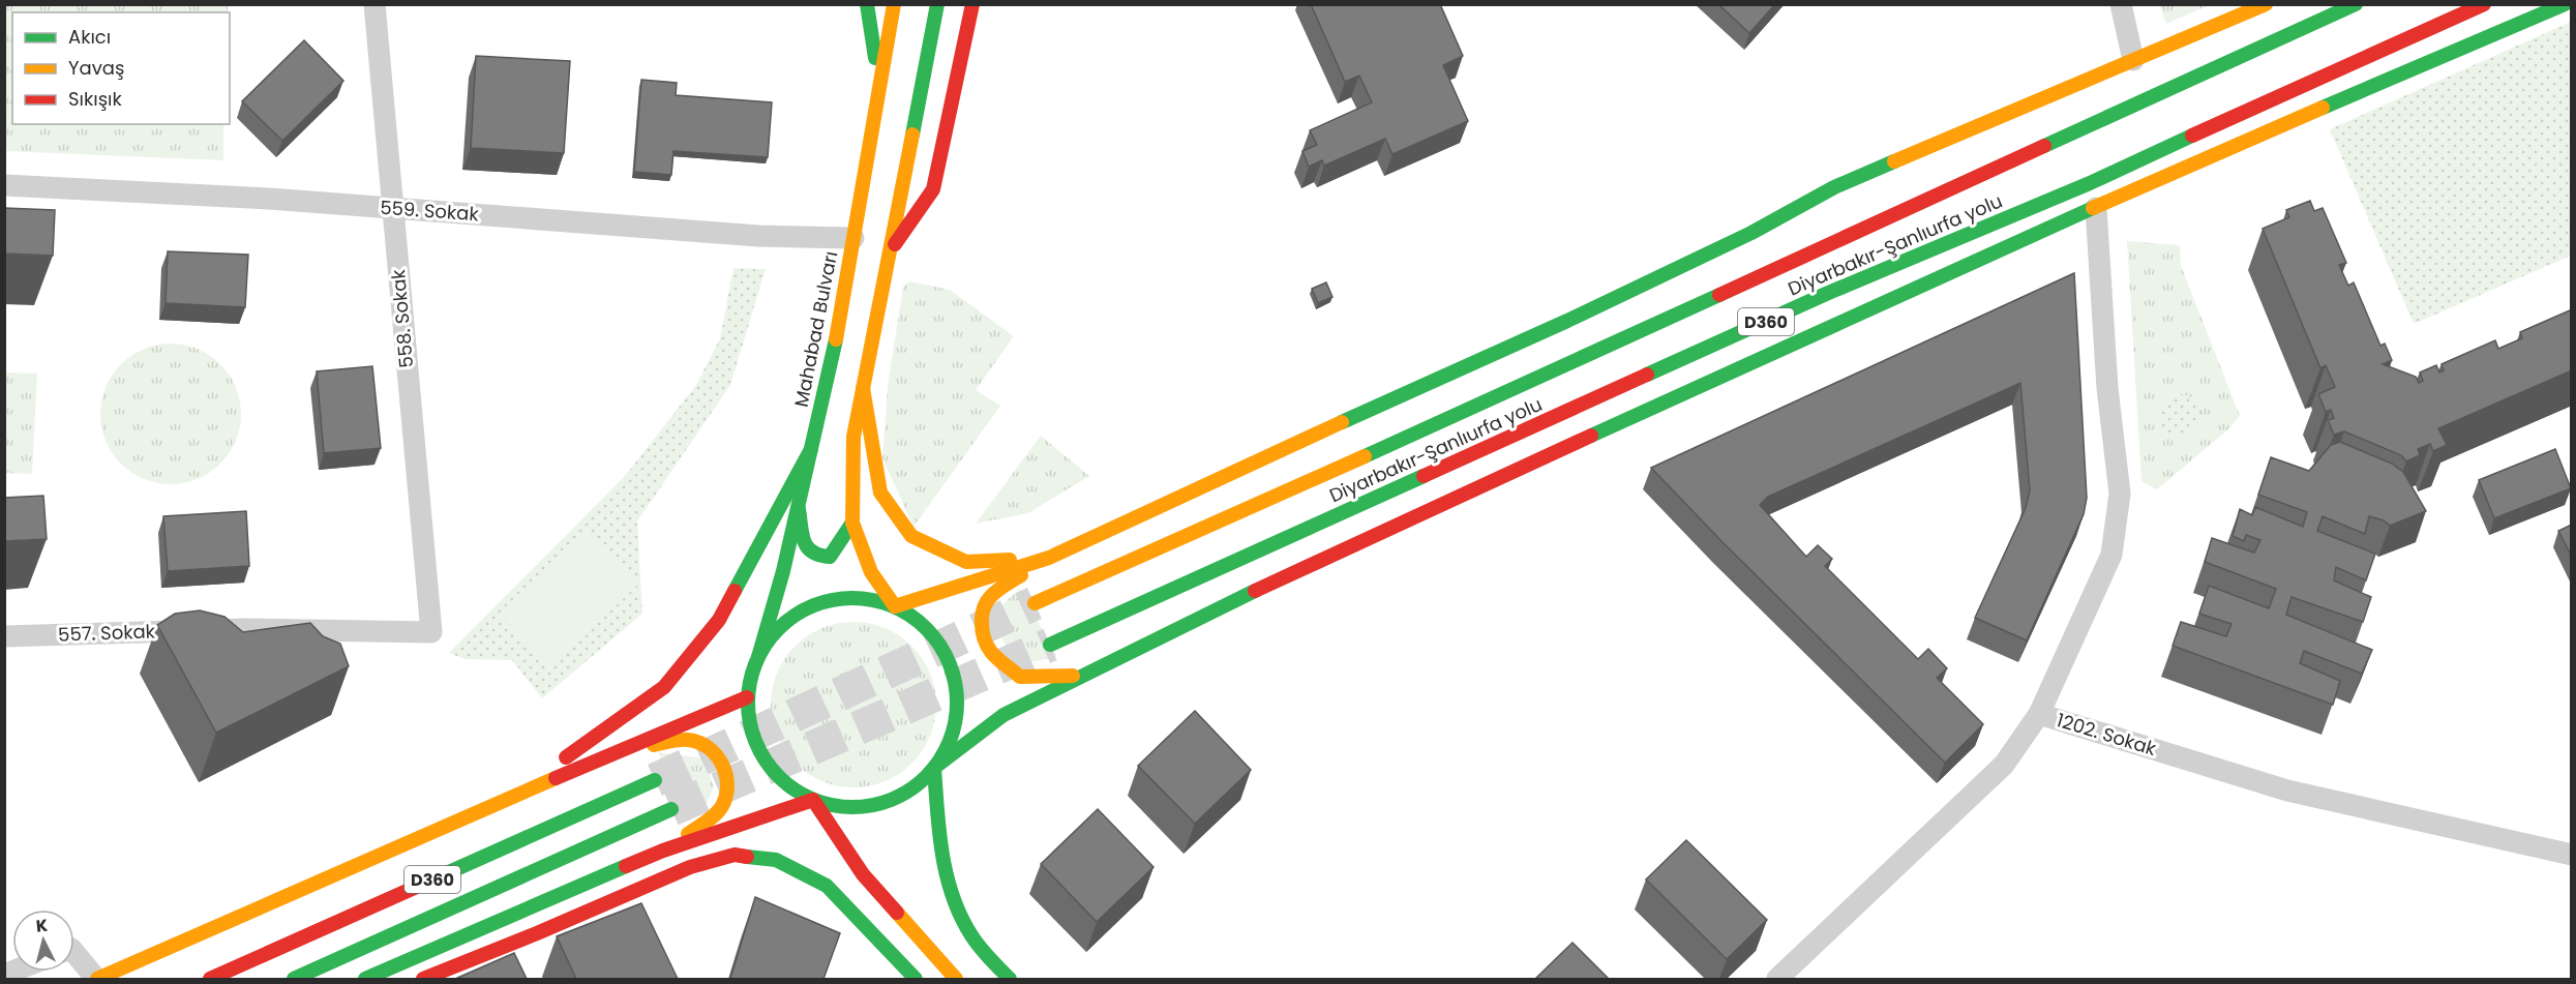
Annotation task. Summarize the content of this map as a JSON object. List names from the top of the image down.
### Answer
{
  "streets": {
    "main road": ["Diyarbakır-Şanlıurfa yolu", "D360", "Mahabad Bulvarı"],
    "street": [
      "559. Sokak",
      "558. Sokak",
      "557. Sokak",
      "1202. Sokak"
    ]
  },
  "crossings": [
    ["559. Sokak", "558. Sokak"],
    ["559. Sokak", "Mahabad Bulvarı"],
    ["558. Sokak", "557. Sokak"]
  ],
  "legend": ["Akıcı", "Yavaş", "Sıkışık"],
  "north": "top"
}
